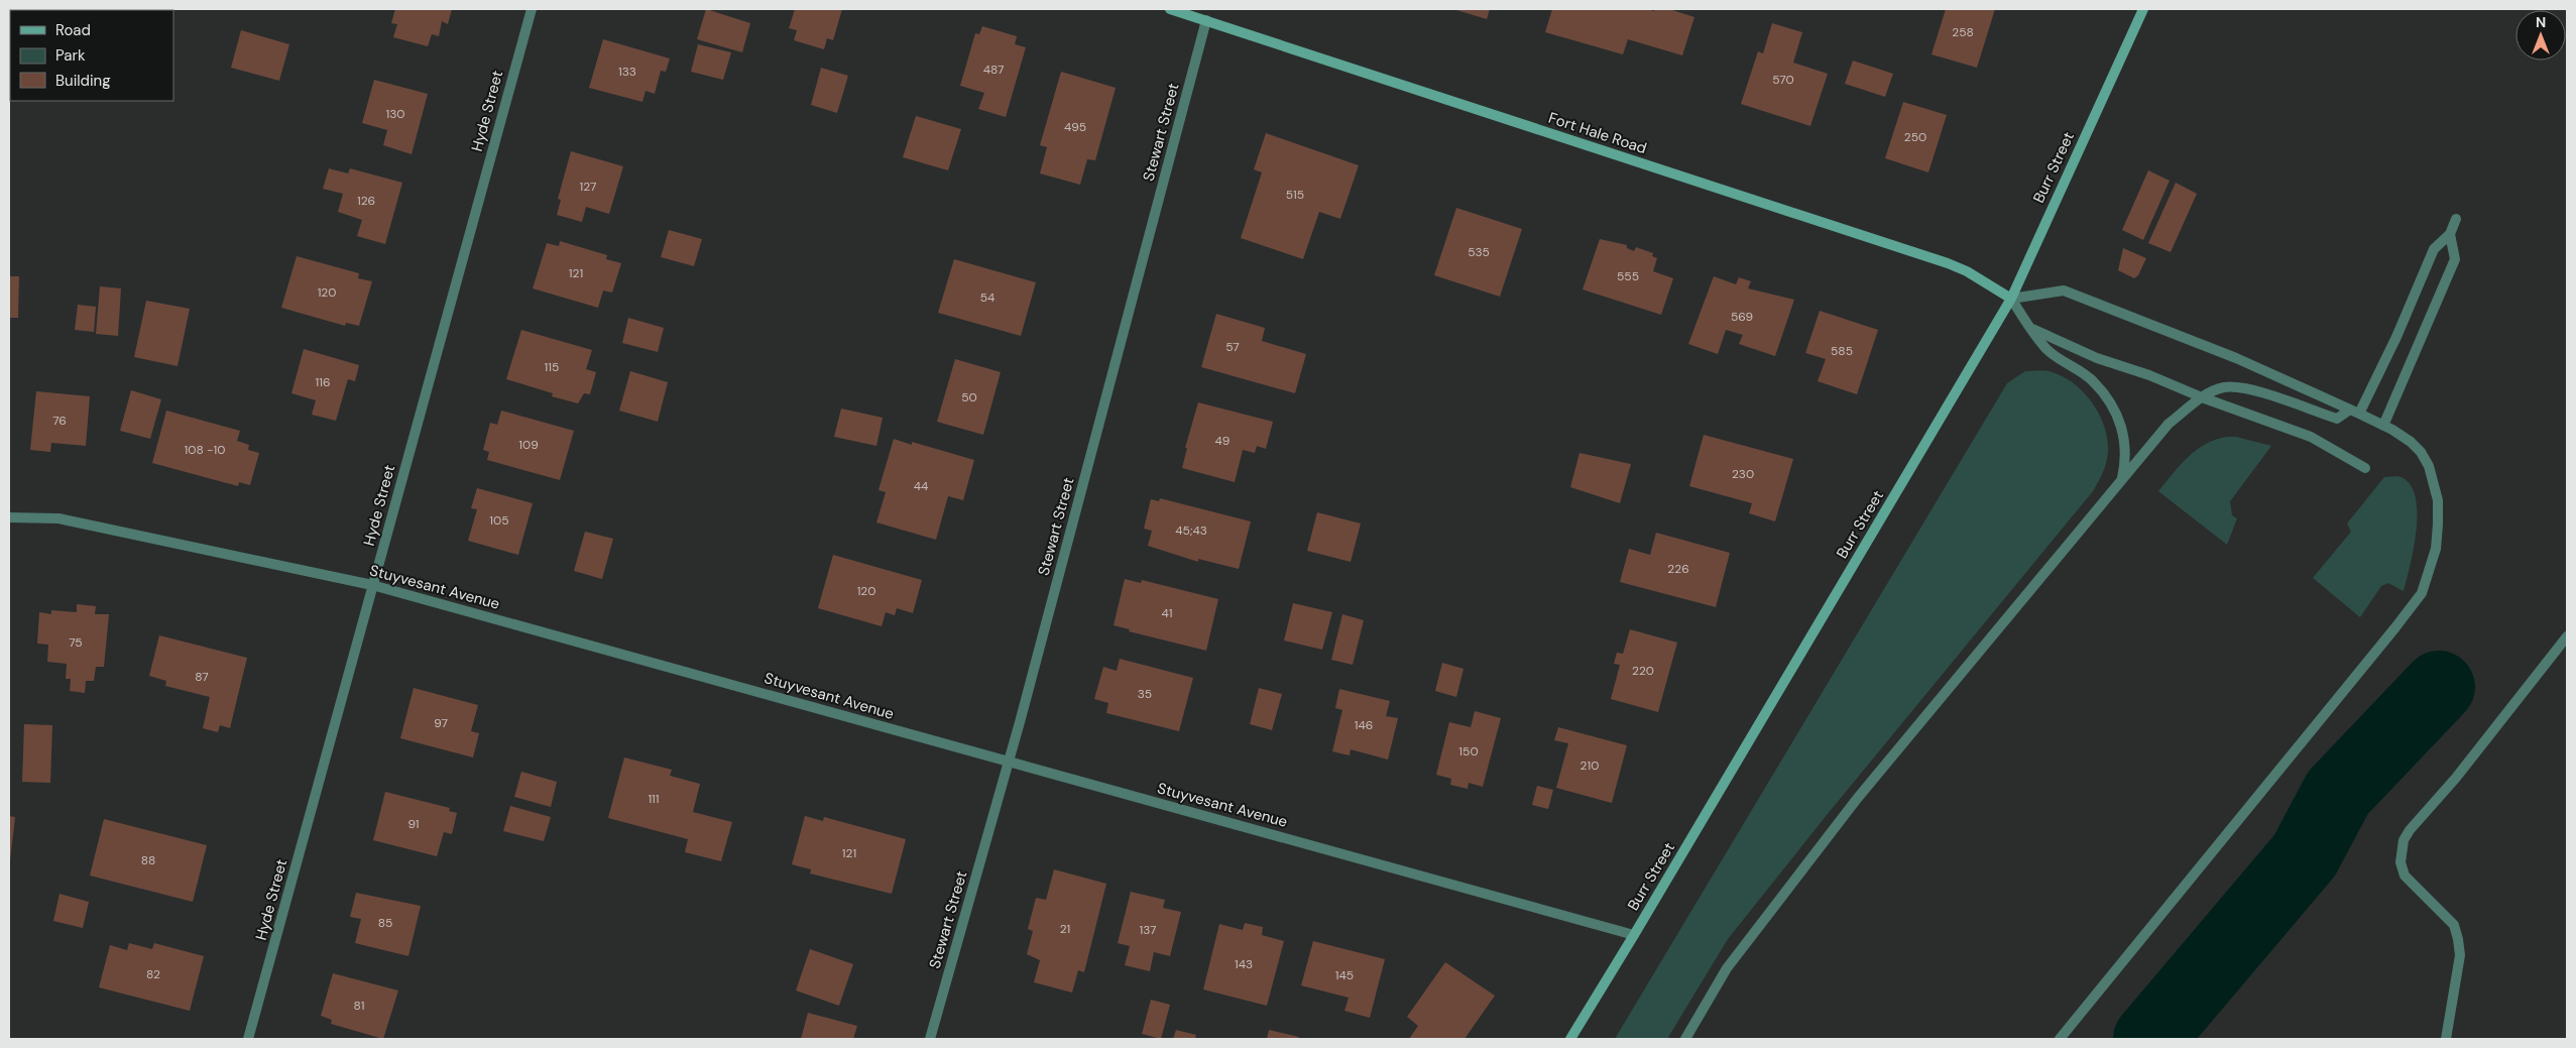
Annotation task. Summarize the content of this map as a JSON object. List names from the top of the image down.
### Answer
{
  "streets": {
    "main road": ["Fort Hale Road", "Burr Street"],
    "street": ["Hyde Street", "Stewart Street", "Stuyvesant Avenue"]
  },
  "crossings": [
    ["Hyde Street", "Stuyvesant Avenue"],
    ["Stewart Street", "Fort Hale Road"],
    ["Stewart Street", "Stuyvesant Avenue"],
    ["Fort Hale Road", "Burr Street"],
    ["Burr Street", "Stuyvesant Avenue"]
  ],
  "house_numbers": [
    "258",
    "487",
    "133",
    "570",
    "130",
    "495",
    "250",
    "127",
    "515",
    "126",
    "535",
    "121",
    "555",
    "120",
    "54",
    "569",
    "57",
    "585",
    "115",
    "116",
    "50",
    "76",
    "49",
    "109",
    "108 -10",
    "230",
    "44",
    "105",
    "45;43",
    "226",
    "120",
    "41",
    "75",
    "220",
    "87",
    "35",
    "97",
    "146",
    "150",
    "210",
    "111",
    "91",
    "121",
    "88",
    "85",
    "21",
    "137",
    "143",
    "82",
    "145",
    "81"
  ],
  "legend": ["Road", "Park", "Building"],
  "north": "top"
}
